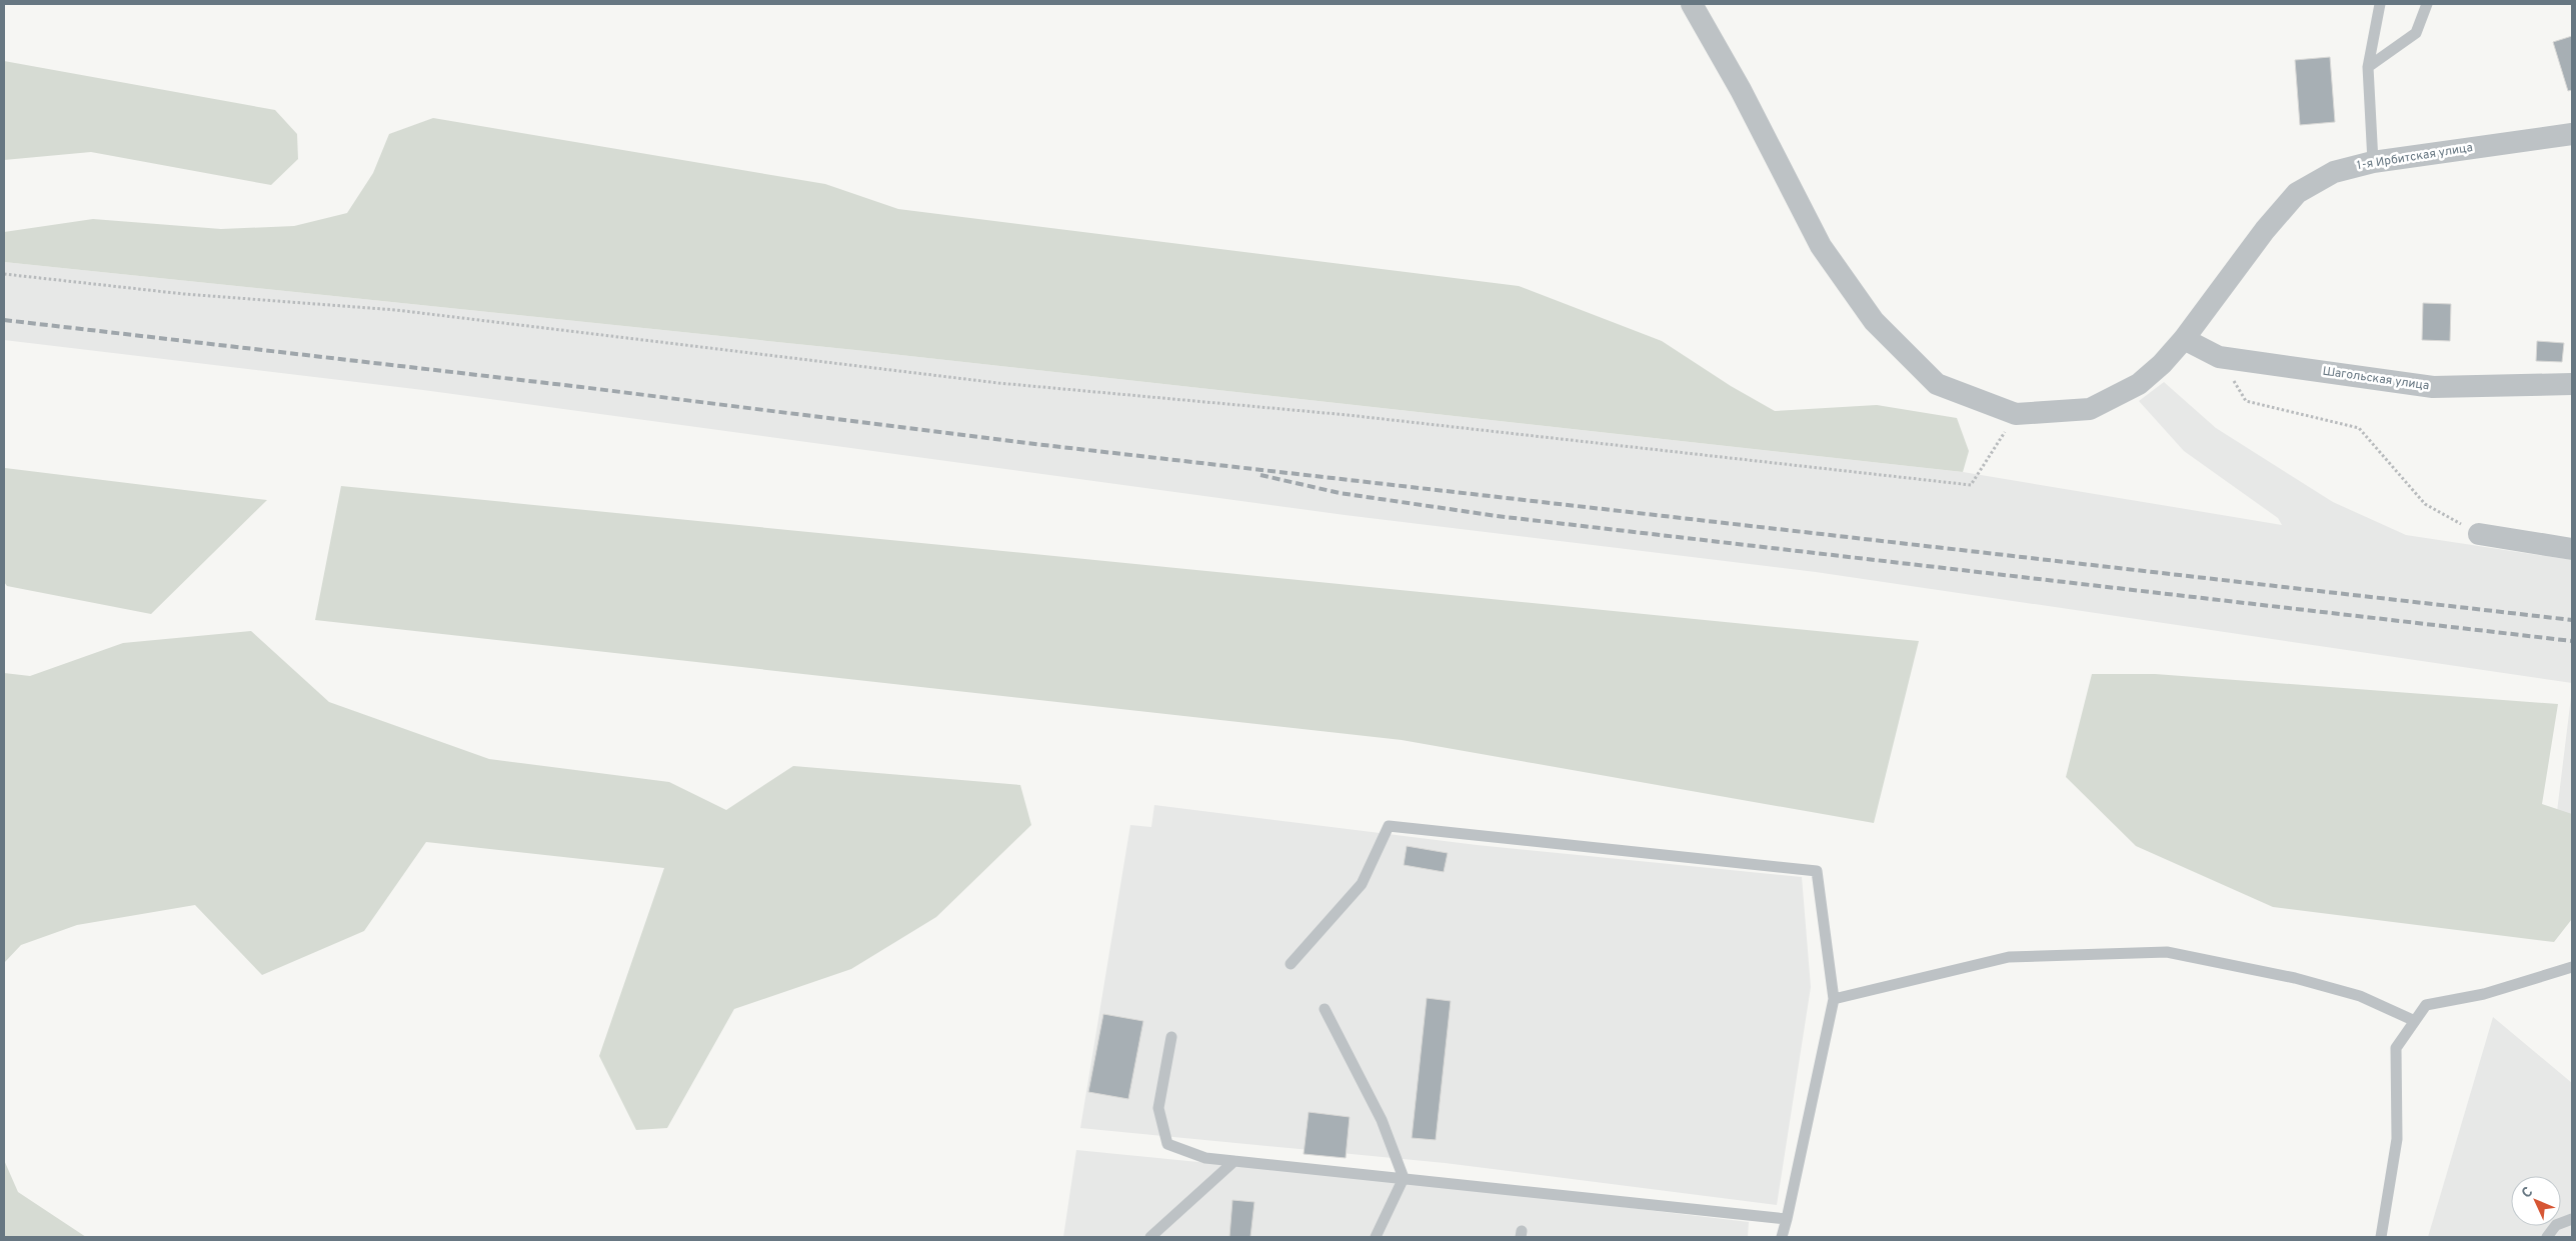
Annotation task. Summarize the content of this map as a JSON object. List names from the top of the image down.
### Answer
{
  "streets": {
    "street": ["1-я Ирбитская улица", "Шагольская улица"]
  },
  "crossings": [
    ["1-я Ирбитская улица", "Шагольская улица"]
  ],
  "north": "top left"
}
